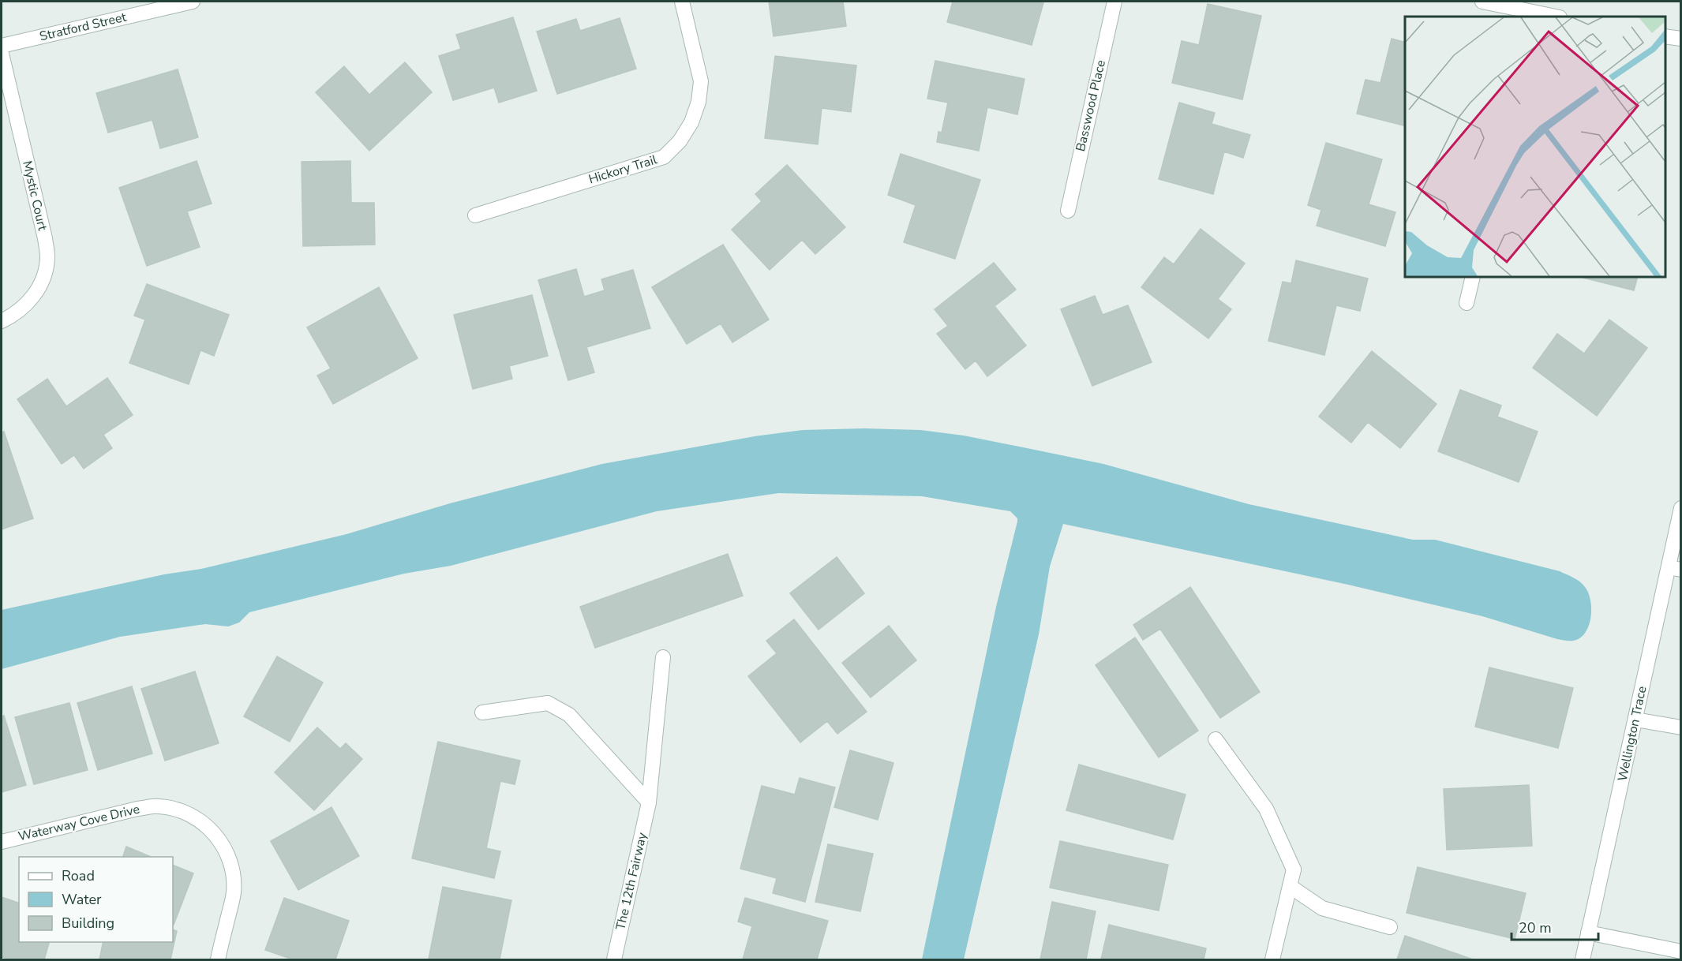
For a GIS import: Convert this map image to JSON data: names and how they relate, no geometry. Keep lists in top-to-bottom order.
{
  "streets": {
    "street": [
      "Stratford Street",
      "Basswood Place",
      "Hickory Trail",
      "Mystic Court",
      "Wellington Trace",
      "Waterway Cove Drive",
      "The 12th Fairway"
    ]
  },
  "legend": ["Road", "Water", "Building"],
  "scale_bar": "20 m"
}
